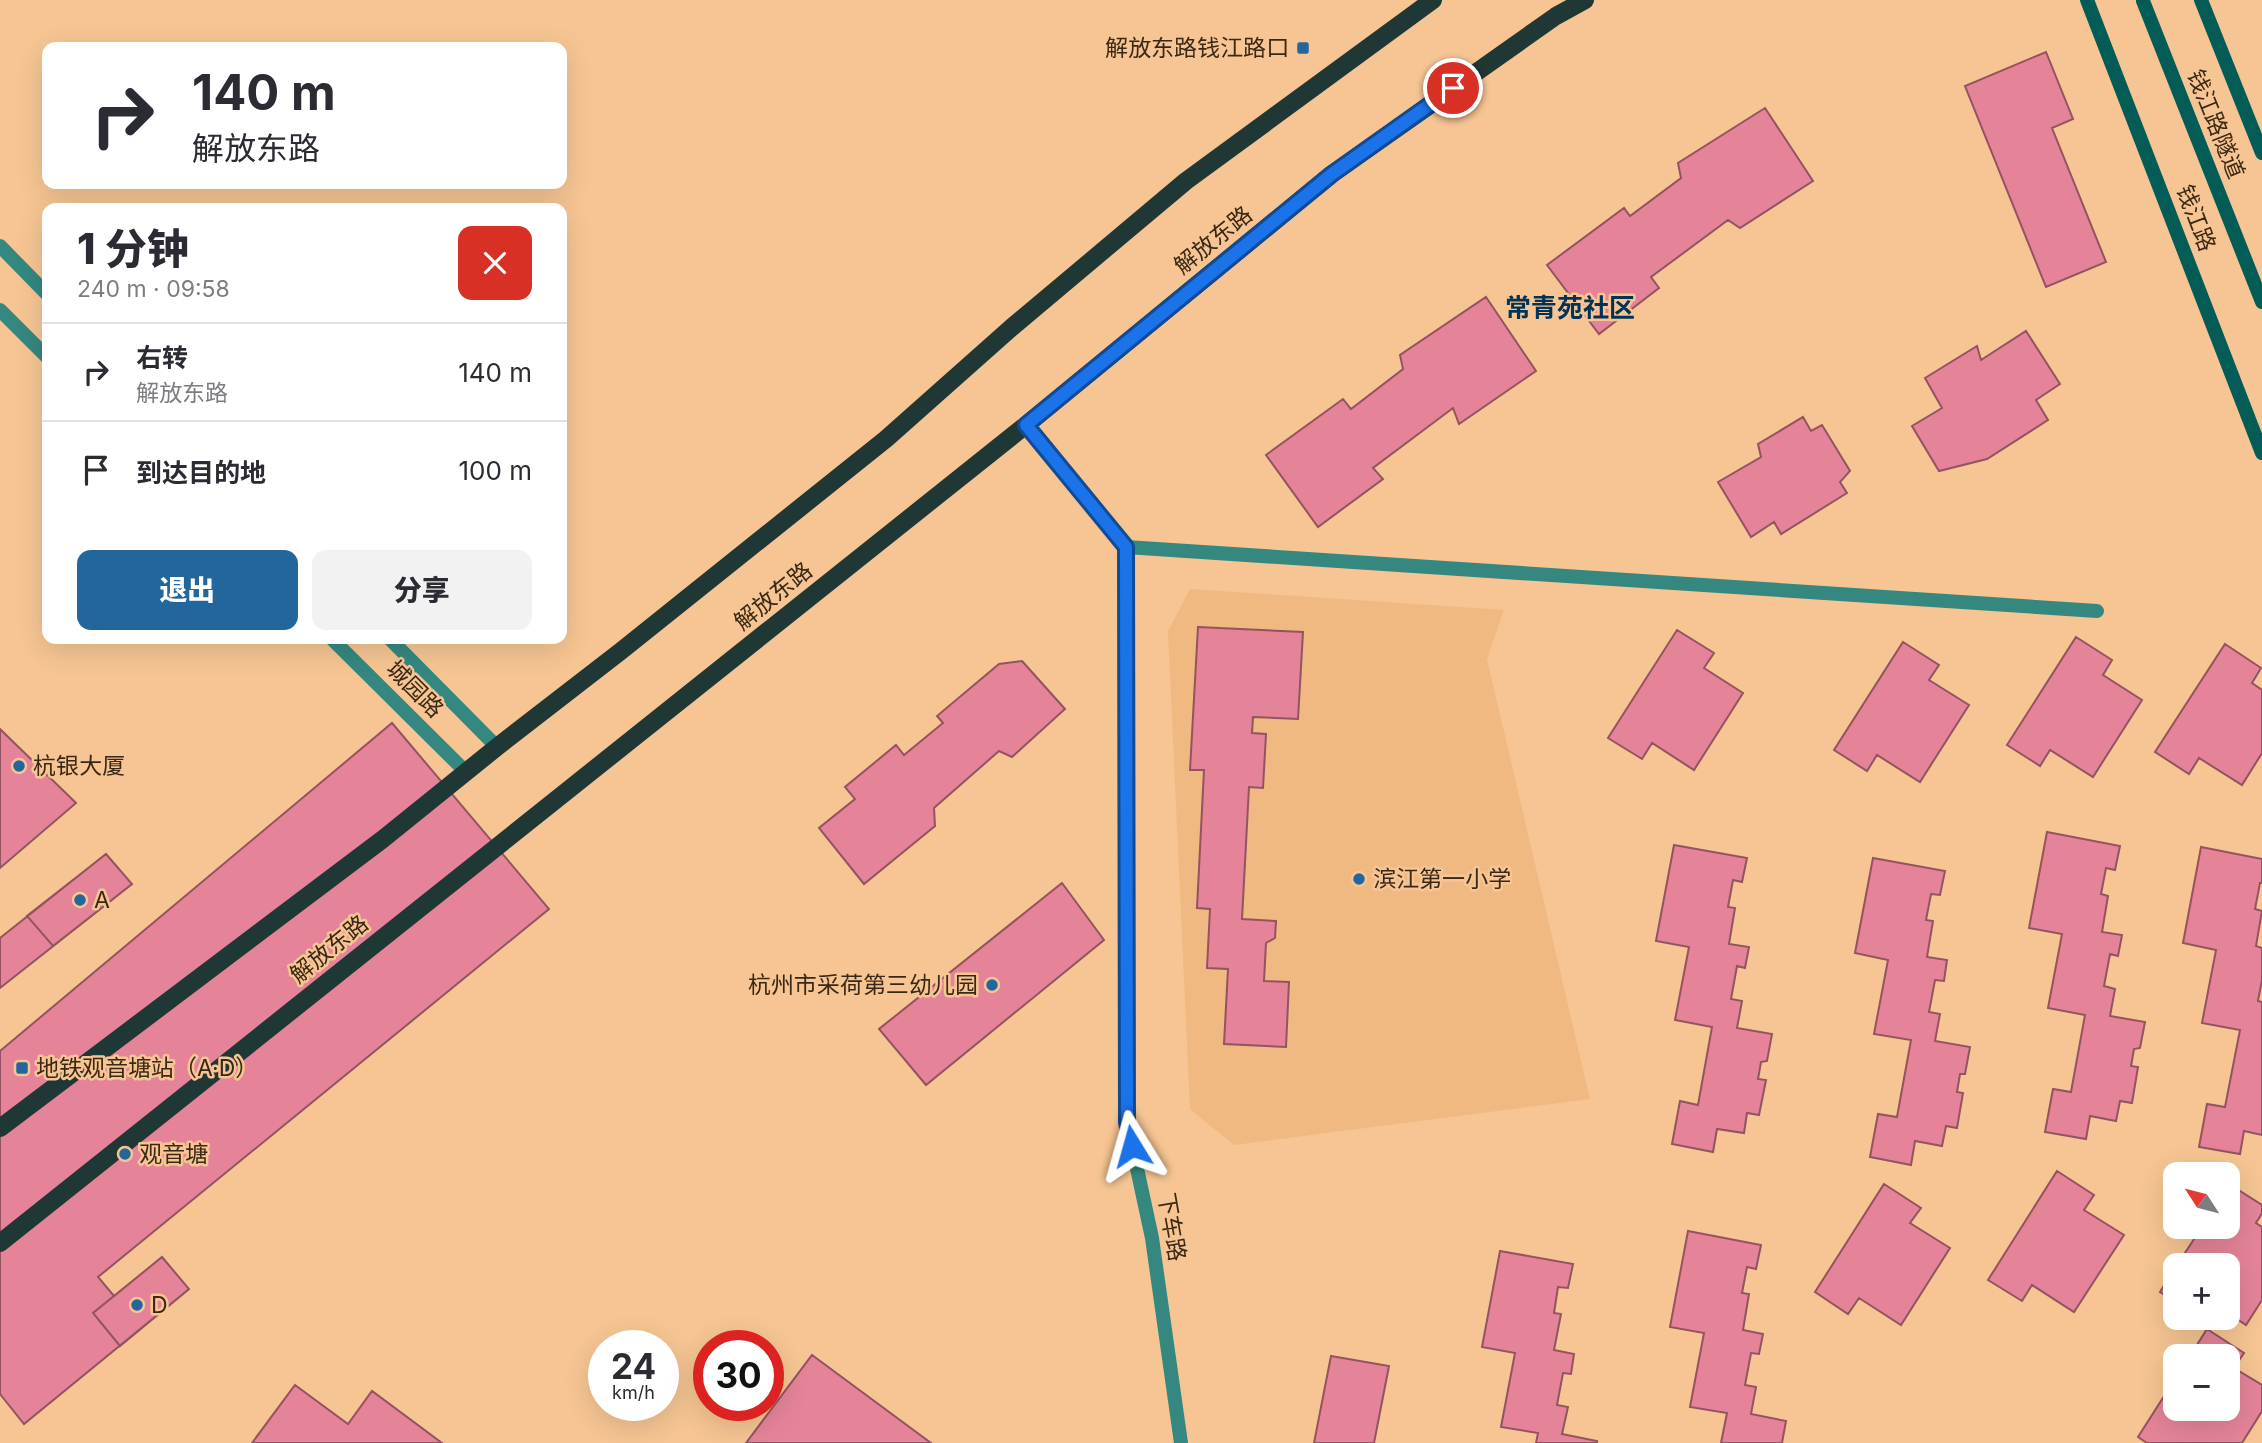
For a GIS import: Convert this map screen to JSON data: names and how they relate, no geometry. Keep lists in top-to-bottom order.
{
  "streets": {
    "main road": ["钱江路隧道", "钱江路", "解放东路"],
    "street": ["城园路", "下车路"]
  },
  "districts": ["常青苑社区"],
  "places": {
    "transit": ["解放东路钱江路口", "地铁观音塘站（A·D）"],
    "other": [
      "杭银大厦",
      "滨江第一小学",
      "A",
      "杭州市采荷第三幼儿园",
      "观音塘",
      "D"
    ]
  },
  "north": "top left",
  "page": {
    "turn": ["140 m", "解放东路"],
    "heading": ["1 分钟", "240 m · 09:58"],
    "list": [
      {
        "name": "右转",
        "note": "解放东路",
        "value": "140 m"
      },
      {
        "name": "到达目的地",
        "value": "100 m"
      }
    ],
    "buttons": ["退出", "分享"],
    "map_buttons": ["+", "−"],
    "speed": "24 km/h",
    "limit": "30"
  }
}
